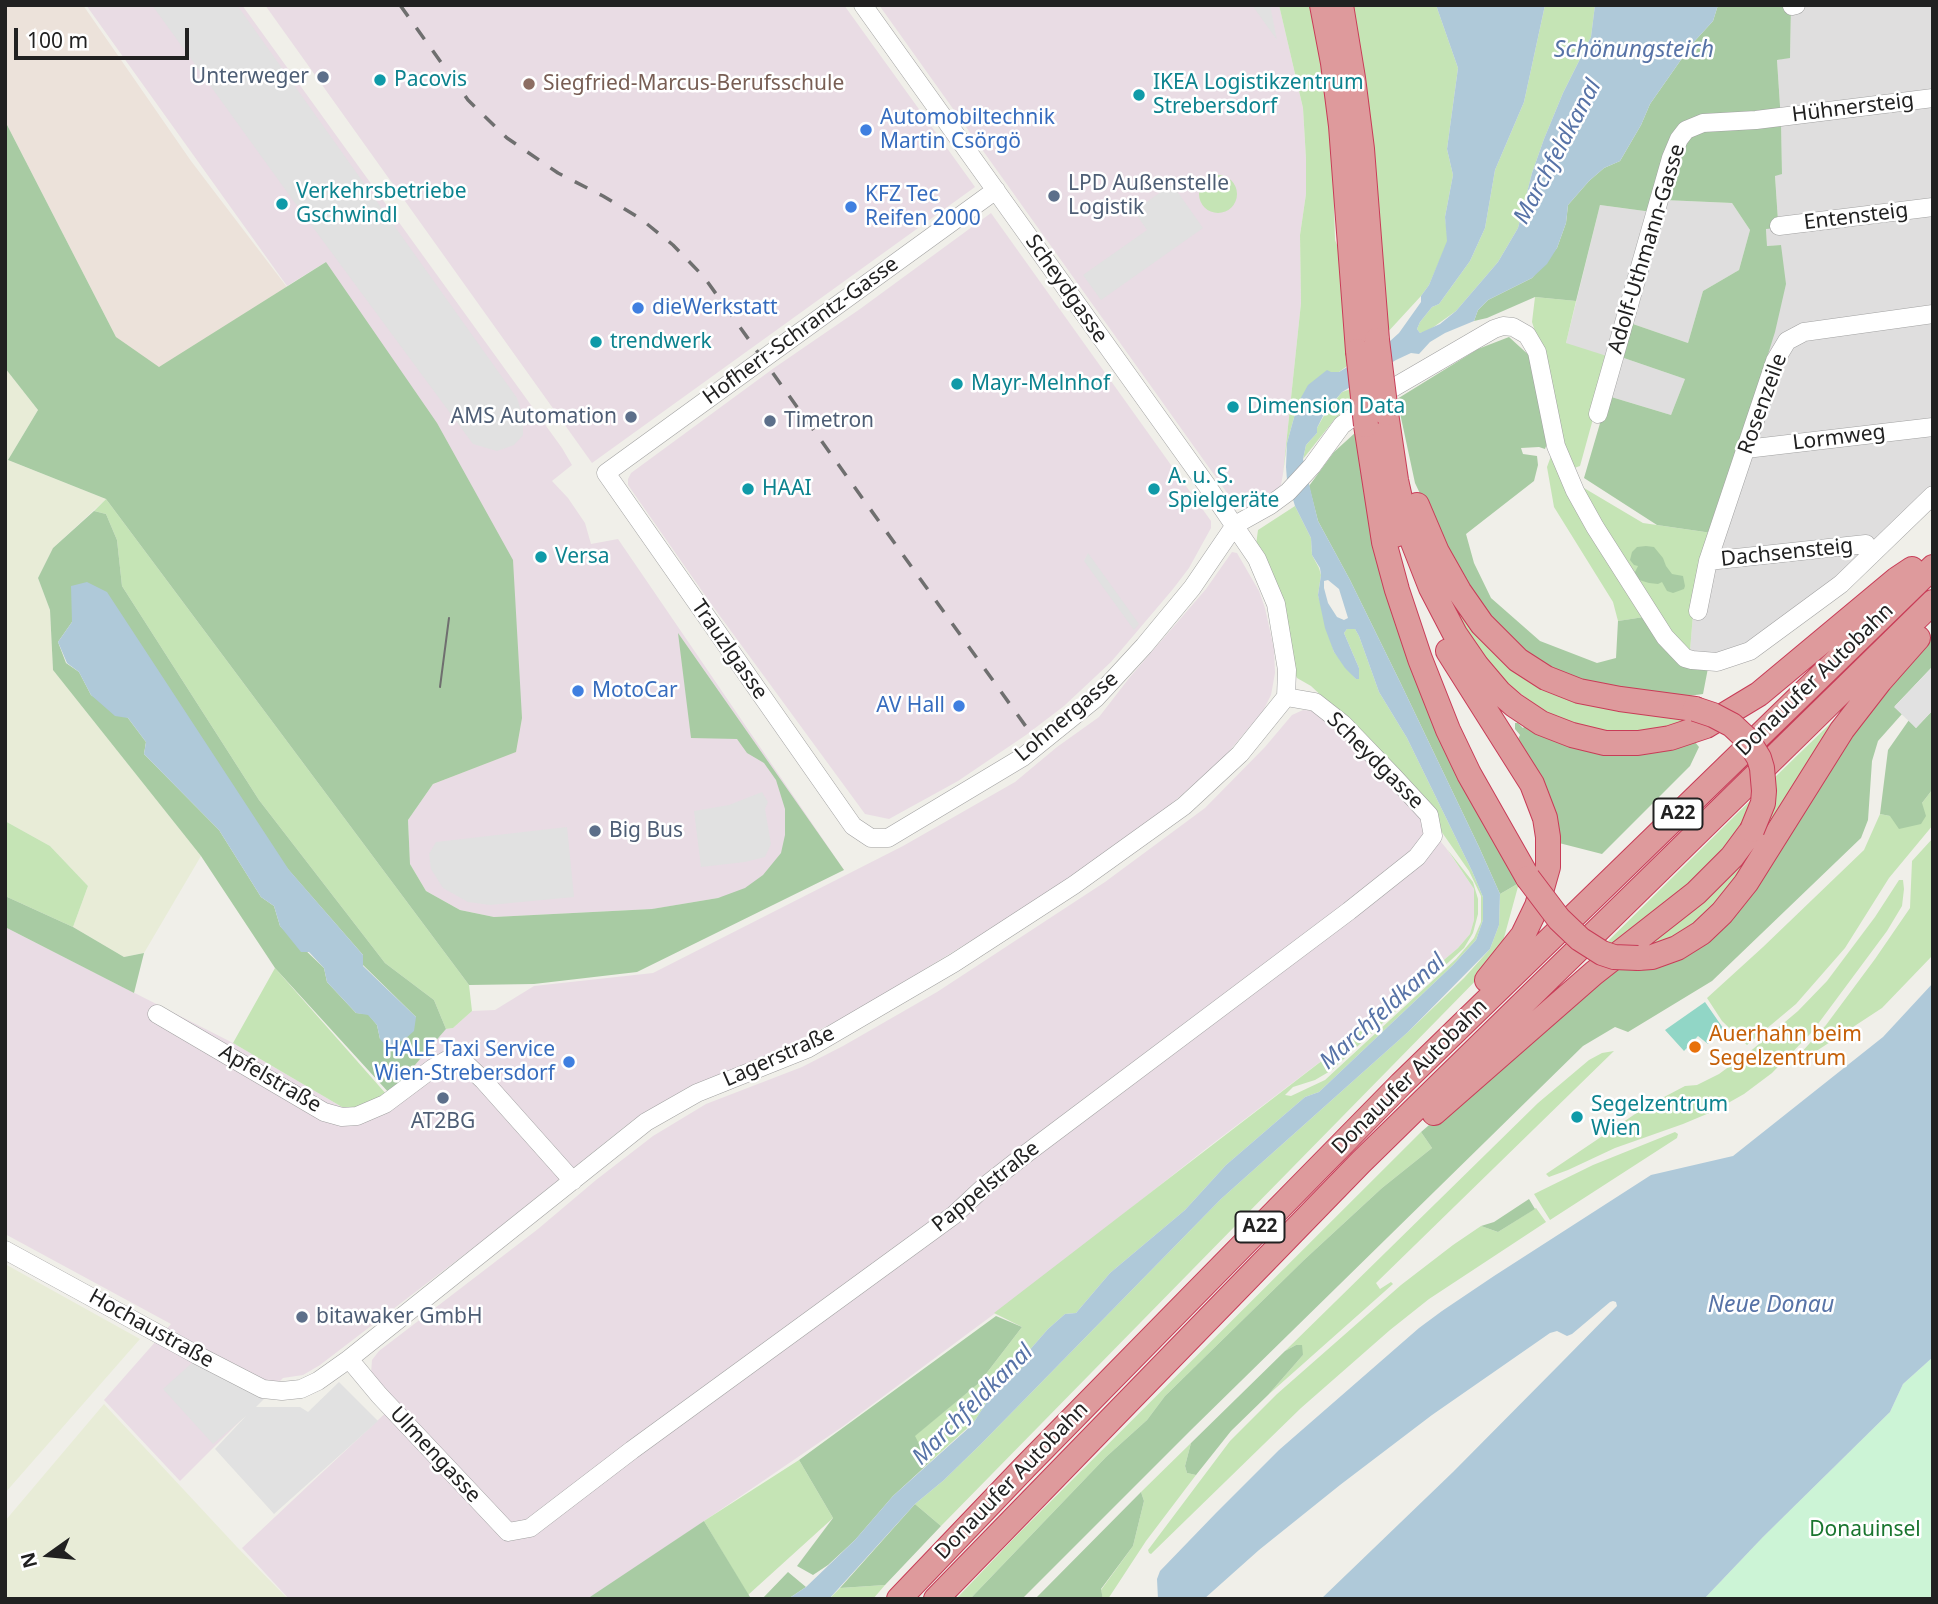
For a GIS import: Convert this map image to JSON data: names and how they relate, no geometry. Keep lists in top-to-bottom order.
{
  "streets": {
    "highway": ["Donauufer Autobahn", "A22"],
    "street": [
      "Hühnersteig",
      "Entensteig",
      "Adolf-Uthmann-Gasse",
      "Scheydgasse",
      "Hofherr-Schrantz-Gasse",
      "Rosenzeile",
      "Lormweg",
      "Dachsensteig",
      "Trauzlgasse",
      "Lohnergasse",
      "Lagerstraße",
      "Apfelstraße",
      "Pappelstraße",
      "Hochaustraße",
      "Ulmengasse"
    ]
  },
  "crossings": [
    ["Hühnersteig", "Adolf-Uthmann-Gasse"],
    ["Scheydgasse", "Hofherr-Schrantz-Gasse"],
    ["Scheydgasse", "Lohnergasse"],
    ["Scheydgasse", "Lagerstraße"],
    ["Scheydgasse", "Pappelstraße"],
    ["Hofherr-Schrantz-Gasse", "Trauzlgasse"],
    ["Rosenzeile", "Lormweg"],
    ["Rosenzeile", "Dachsensteig"],
    ["Trauzlgasse", "Lohnergasse"],
    ["Lagerstraße", "Apfelstraße"],
    ["Lagerstraße", "Hochaustraße"],
    ["Lagerstraße", "Ulmengasse"],
    ["Pappelstraße", "Ulmengasse"]
  ],
  "water": ["Schönungsteich", "Marchfeldkanal", "Neue Donau"],
  "parks": ["Donauinsel"],
  "places": [
    "Unterweger",
    "Pacovis",
    "Siegfried-Marcus-Berufsschule",
    "IKEA Logistikzentrum Strebersdorf",
    "Automobiltechnik Martin Csörgö",
    "LPD Außenstelle Logistik",
    "Verkehrsbetriebe Gschwindl",
    "KFZ Tec Reifen 2000",
    "dieWerkstatt",
    "trendwerk",
    "Mayr-Melnhof",
    "Dimension Data",
    "AMS Automation",
    "Timetron",
    "HAAI",
    "A. u. S. Spielgeräte",
    "Versa",
    "MotoCar",
    "AV Hall",
    "Big Bus",
    "Auerhahn beim Segelzentrum",
    "HALE Taxi Service Wien-Strebersdorf",
    "AT2BG",
    "Segelzentrum Wien",
    "bitawaker GmbH"
  ],
  "scale_bar": "100 m",
  "north": "left"
}
